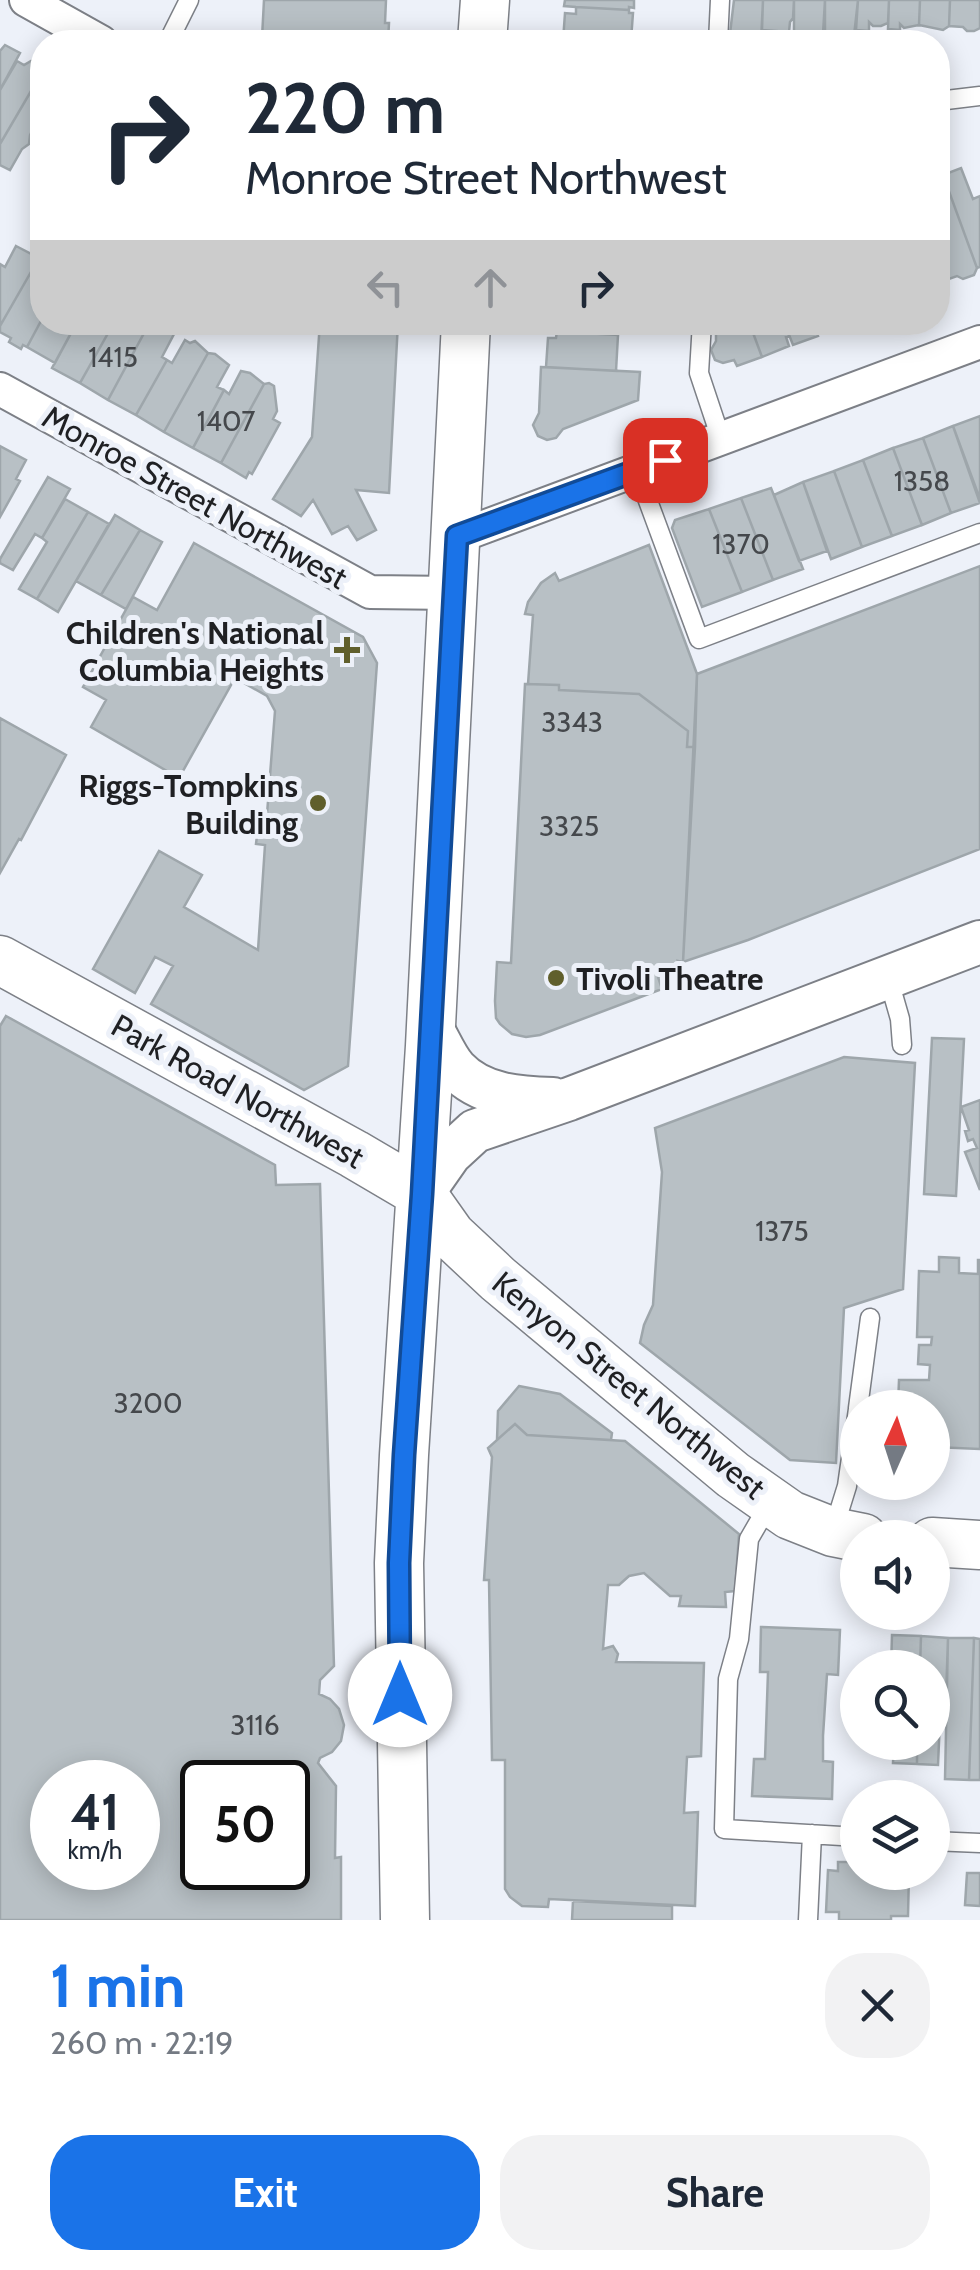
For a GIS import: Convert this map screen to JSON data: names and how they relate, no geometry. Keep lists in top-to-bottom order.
{
  "streets": {
    "main road": ["Park Road Northwest", "Kenyon Street Northwest"],
    "street": ["Monroe Street Northwest"]
  },
  "crossings": [
    ["Park Road Northwest", "Kenyon Street Northwest"]
  ],
  "places": {
    "health": ["Children's National Columbia Heights"],
    "other": ["Riggs-Tompkins Building", "Tivoli Theatre"]
  },
  "house_numbers": [
    "1415",
    "1407",
    "1358",
    "1370",
    "3343",
    "3325",
    "1375",
    "3200",
    "3116"
  ],
  "north": "top",
  "page": {
    "turn": ["220 m", "Monroe Street Northwest"],
    "speed": "41 km/h",
    "limit": "50",
    "heading": ["1 min", "260 m · 22:19"],
    "buttons": ["Exit", "Share"]
  }
}
